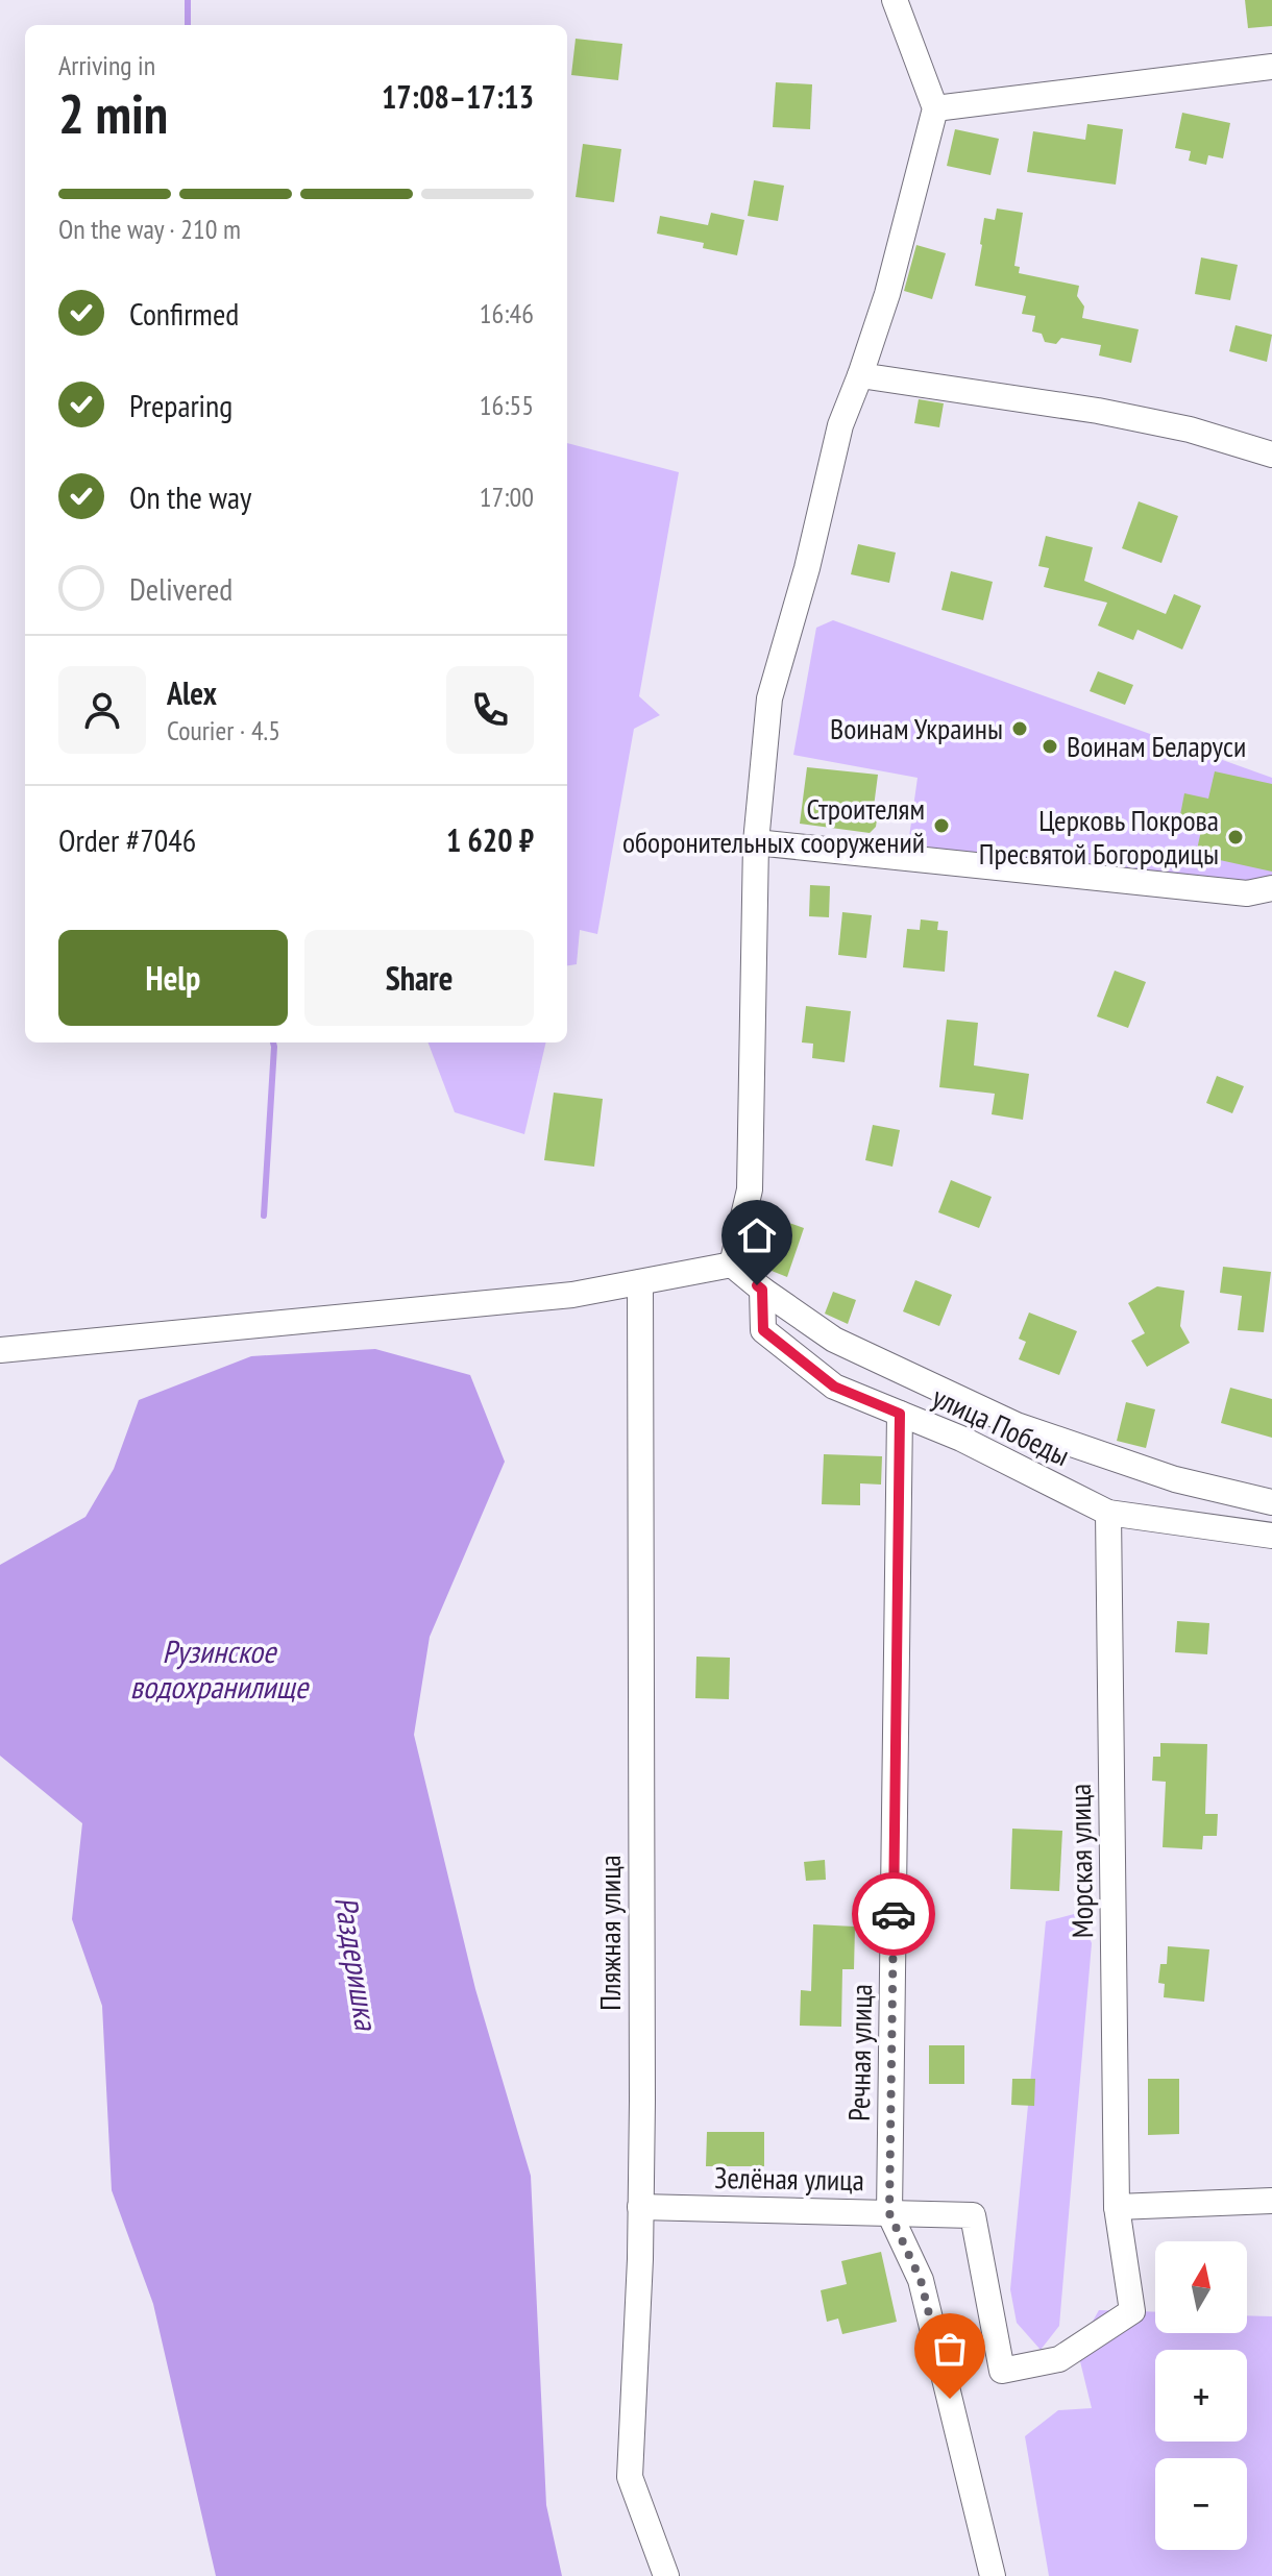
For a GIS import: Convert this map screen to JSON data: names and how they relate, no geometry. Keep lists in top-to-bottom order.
{
  "streets": {
    "street": [
      "улица Победы",
      "Морская улица",
      "Пляжная улица",
      "Речная улица",
      "Зелёная улица"
    ]
  },
  "crossings": [
    ["улица Победы", "Морская улица"],
    ["улица Победы", "Речная улица"],
    ["Морская улица", "Зелёная улица"],
    ["Пляжная улица", "Зелёная улица"],
    ["Речная улица", "Зелёная улица"]
  ],
  "water": ["Рузинское водохранилище", "Раздеришка"],
  "places": [
    "Воинам Украины",
    "Воинам Беларуси",
    "Строителям оборонительных сооружений",
    "Церковь Покрова Пресвятой Богородицы"
  ],
  "north": "top",
  "page": {
    "heading": ["2 min", "Arriving in", "17:08–17:13"],
    "panel": [
      "Alex",
      "Courier · 4.5",
      "Order #7046",
      "1 620 ₽"
    ],
    "bar": "On the way · 210 m",
    "list": [
      ["Confirmed", "16:46"],
      ["Preparing", "16:55"],
      ["On the way", "17:00"],
      "Delivered"
    ],
    "buttons": ["Help", "Share"],
    "map_buttons": ["+", "−"]
  }
}
